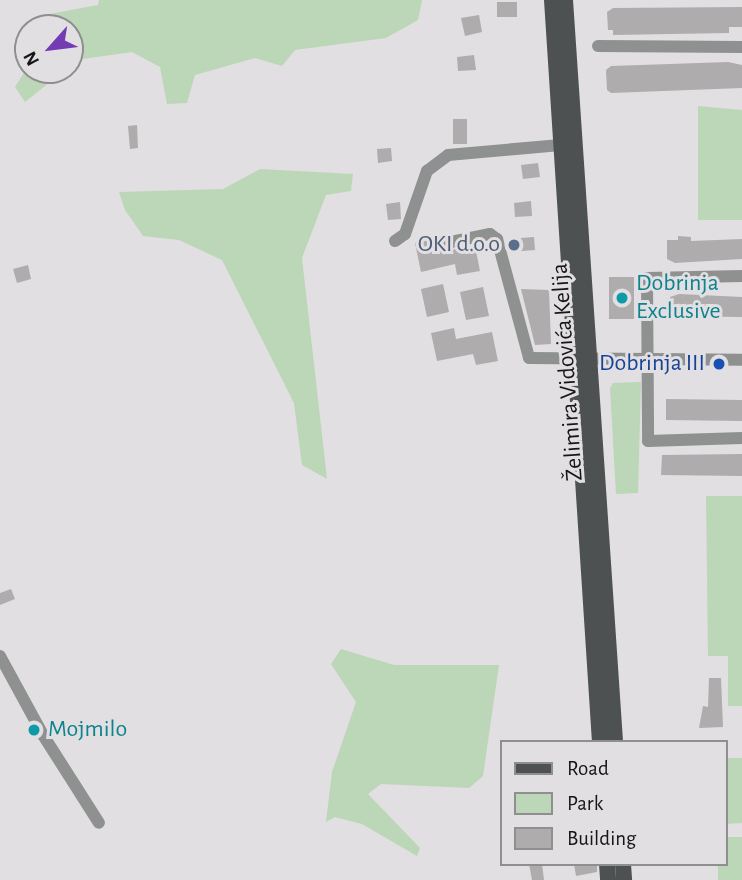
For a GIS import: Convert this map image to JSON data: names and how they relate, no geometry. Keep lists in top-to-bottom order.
{
  "streets": {
    "main road": ["Želimira Vidovića Kelija"]
  },
  "places": [
    "OKI d.o.o",
    "Dobrinja Exclusive",
    "Dobrinja III",
    "Mojmilo"
  ],
  "legend": ["Road", "Park", "Building"],
  "north": "bottom left"
}
